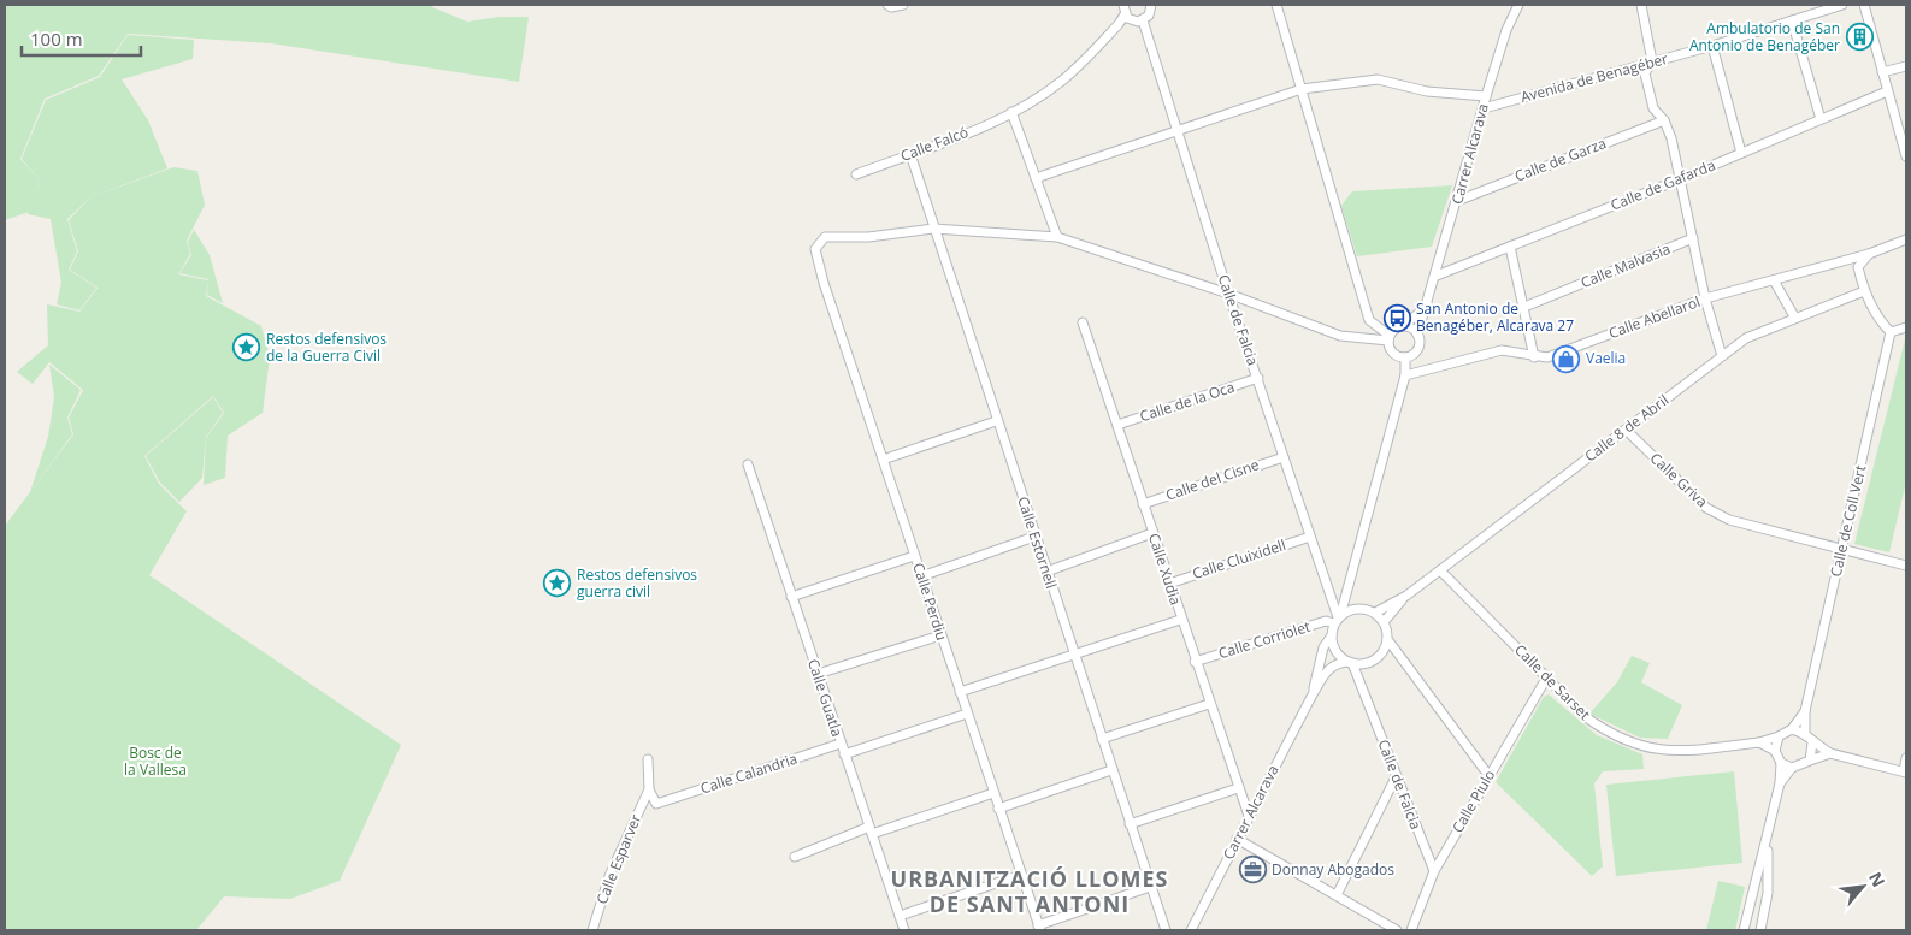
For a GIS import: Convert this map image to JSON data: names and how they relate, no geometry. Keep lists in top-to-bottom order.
{
  "streets": {
    "street": [
      "Avenida de Benagéber",
      "Calle Falcó",
      "Carrer Alcarava",
      "Calle de Garza",
      "Calle de Gafarda",
      "Calle Malvasia",
      "Calle Abellarol",
      "Calle de Falcia",
      "Calle de la Oca",
      "Calle 8 de Abril",
      "Calle del Cisne",
      "Calle Griva",
      "Calle de Coll Vert",
      "Calle Estornell",
      "Calle Cluixidell",
      "Calle Xudia",
      "Calle Perdiu",
      "Calle Corriolet",
      "Calle de Sarset",
      "Calle Guatla",
      "Calle Calandria",
      "Calle Piulo",
      "Calle Esparver"
    ]
  },
  "crossings": [
    ["Avenida de Benagéber", "Carrer Alcarava"],
    ["Calle Falcó", "Calle Estornell"],
    ["Carrer Alcarava", "Calle de Garza"],
    ["Carrer Alcarava", "Calle de Gafarda"],
    ["Carrer Alcarava", "Calle de Falcia"],
    ["Carrer Alcarava", "Calle 8 de Abril"],
    ["Carrer Alcarava", "Calle Xudia"],
    ["Carrer Alcarava", "Calle Perdiu"],
    ["Carrer Alcarava", "Calle Corriolet"],
    ["Calle de Falcia", "Calle de la Oca"],
    ["Calle de Falcia", "Calle 8 de Abril"],
    ["Calle de Falcia", "Calle del Cisne"],
    ["Calle de Falcia", "Calle Cluixidell"],
    ["Calle de Falcia", "Calle Perdiu"],
    ["Calle de Falcia", "Calle Corriolet"],
    ["Calle de Falcia", "Calle Piulo"],
    ["Calle de la Oca", "Calle Xudia"],
    ["Calle 8 de Abril", "Calle Griva"],
    ["Calle 8 de Abril", "Calle Corriolet"],
    ["Calle 8 de Abril", "Calle de Sarset"],
    ["Calle del Cisne", "Calle Xudia"],
    ["Calle Griva", "Calle de Coll Vert"],
    ["Calle de Coll Vert", "Calle de Sarset"],
    ["Calle Estornell", "Calle Perdiu"],
    ["Calle Cluixidell", "Calle Xudia"],
    ["Calle Xudia", "Calle Corriolet"],
    ["Calle de Sarset", "Calle Piulo"],
    ["Calle Guatla", "Calle Calandria"],
    ["Calle Calandria", "Calle Esparver"]
  ],
  "districts": ["URBANITZACIÓ LLOMES DE SANT ANTONI"],
  "parks": ["Bosc de la Vallesa"],
  "places": {
    "building": ["Ambulatorio de San Antonio de Benagéber"],
    "bus stop": ["San Antonio de Benagéber, Alcarava 27"],
    "place": ["Restos defensivos de la Guerra Civil", "Restos defensivos guerra civil"],
    "shop": ["Vaelia"],
    "office": ["Donnay Abogados"]
  },
  "scale_bar": "100 m",
  "north": "top right"
}
